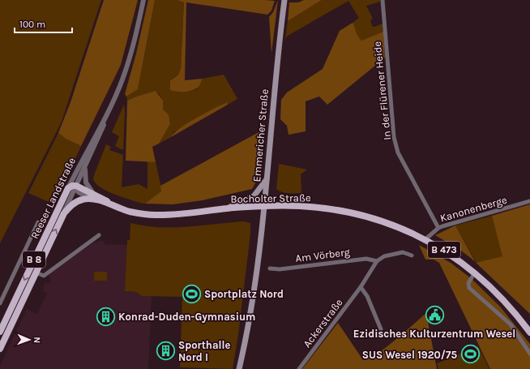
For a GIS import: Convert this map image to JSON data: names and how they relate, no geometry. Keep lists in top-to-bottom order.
{
  "streets": {
    "main road": [
      "Emmericher Straße",
      "Reeser Landstraße",
      "Bocholter Straße",
      "B 473",
      "B 8"
    ],
    "street": [
      "In der Flürener Heide",
      "Kanonenberge",
      "Am Vörberg",
      "Ackerstraße"
    ]
  },
  "crossings": [
    ["In der Flürener Heide", "Kanonenberge"],
    ["Emmericher Straße", "Bocholter Straße"],
    ["Reeser Landstraße", "Bocholter Straße"],
    ["Reeser Landstraße", "B 8"],
    ["Bocholter Straße", "Kanonenberge"],
    ["Bocholter Straße", "B 8"],
    ["Am Vörberg", "Ackerstraße"]
  ],
  "places": {
    "sports": ["Sportplatz Nord", "SUS Wesel 1920/75"],
    "public building": ["Ezidisches Kulturzentrum Wesel"],
    "building": ["Konrad-Duden-Gymnasium", "Sporthalle Nord I"]
  },
  "scale_bar": "100 m",
  "north": "right"
}
